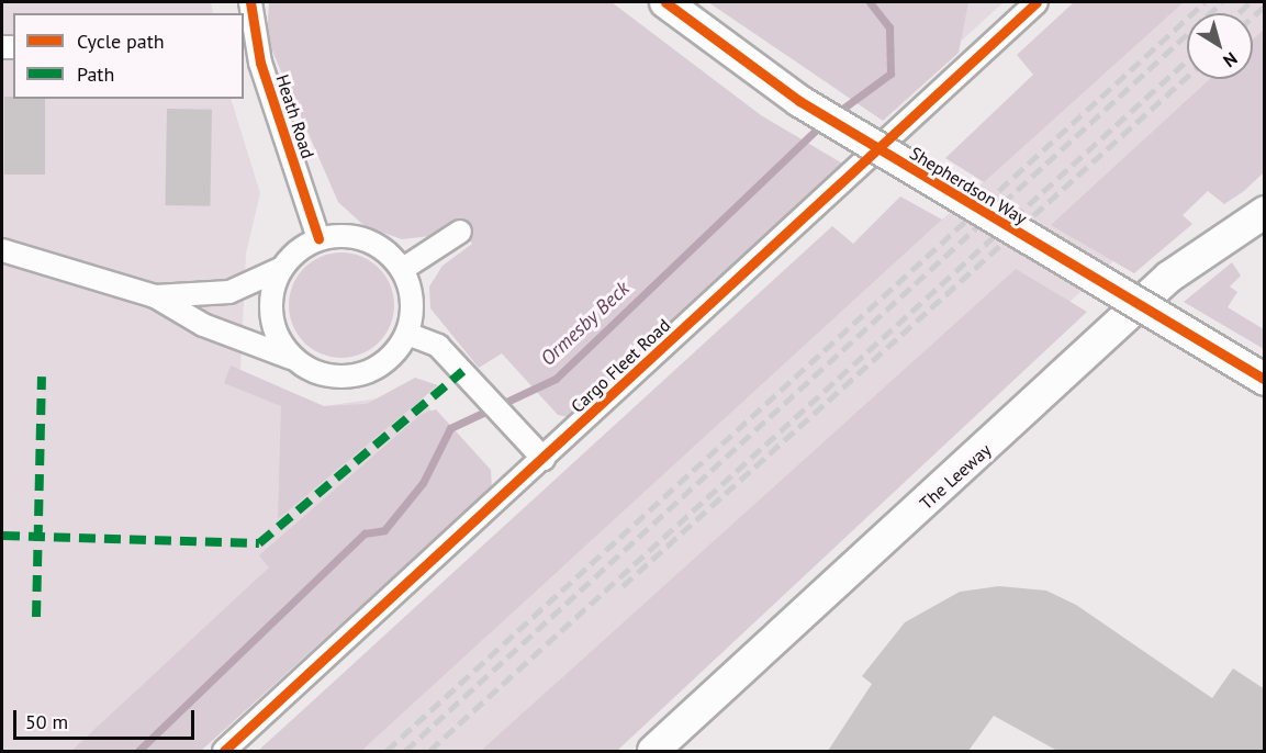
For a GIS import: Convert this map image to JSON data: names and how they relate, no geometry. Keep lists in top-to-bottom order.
{
  "streets": {
    "street": [
      "Heath Road",
      "Shepherdson Way",
      "Cargo Fleet Road",
      "The Leeway"
    ]
  },
  "water": ["Ormesby Beck"],
  "legend": ["Cycle path", "Path"],
  "scale_bar": "50 m",
  "north": "bottom right"
}
